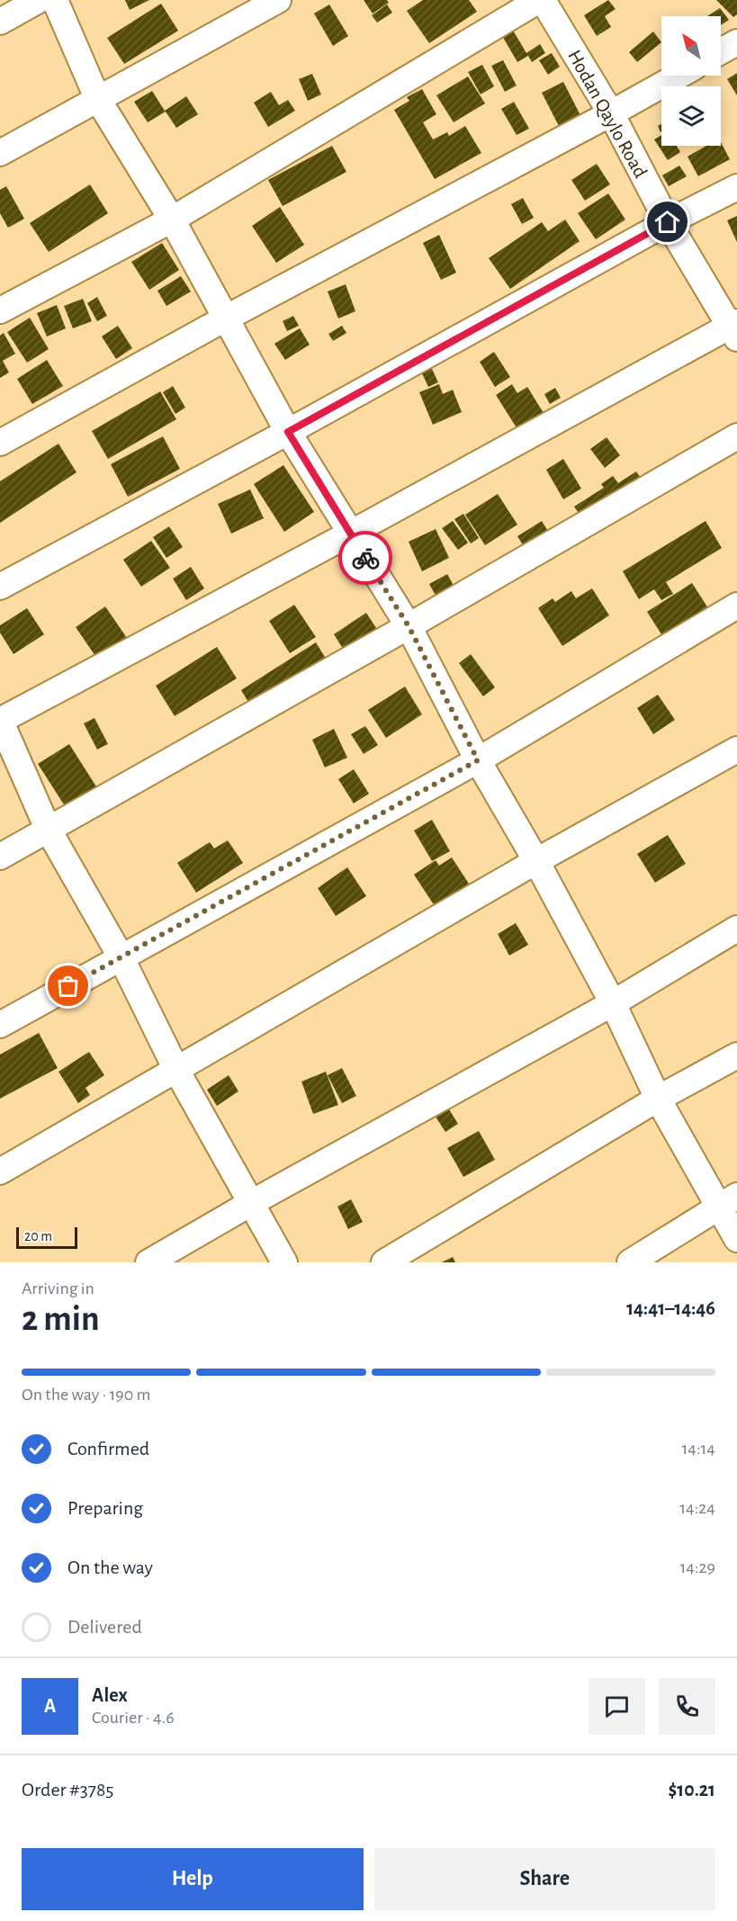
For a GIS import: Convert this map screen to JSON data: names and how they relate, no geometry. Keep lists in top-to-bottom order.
{
  "streets": {
    "street": ["Hodan Qaylo Road"]
  },
  "scale_bar": "20 m",
  "north": "top left",
  "page": {
    "scale": "20 m",
    "heading": ["2 min", "Arriving in", "14:41–14:46"],
    "panel": [
      "Alex",
      "Courier · 4.6",
      "Order #3785",
      "$10.21"
    ],
    "bar": "On the way · 190 m",
    "list": [
      ["Confirmed", "14:14"],
      ["Preparing", "14:24"],
      ["On the way", "14:29"],
      "Delivered"
    ],
    "round": "A",
    "buttons": ["Help", "Share"]
  }
}
